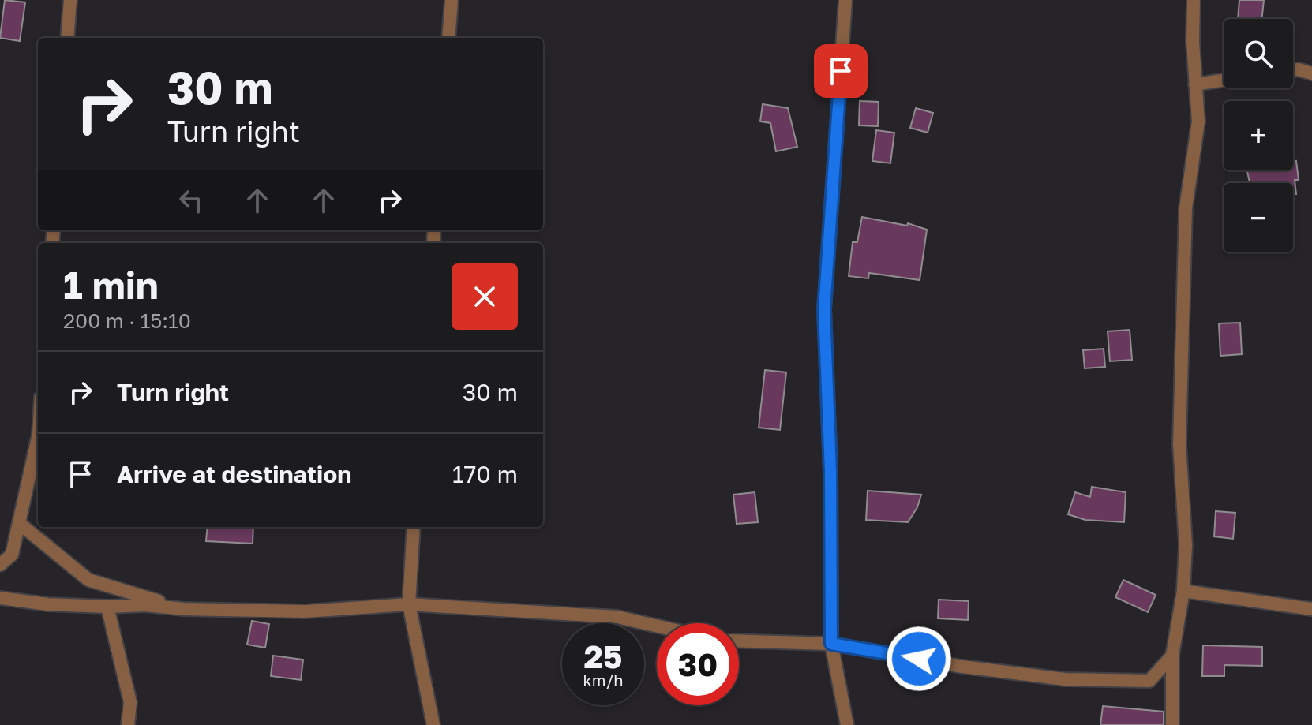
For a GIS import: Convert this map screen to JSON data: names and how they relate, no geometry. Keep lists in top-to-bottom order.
{
  "page": {
    "map_buttons": ["+", "−"],
    "turn": ["30 m", "Turn right"],
    "heading": ["1 min", "200 m · 15:10"],
    "list": [
      {
        "name": "Turn right",
        "value": "30 m"
      },
      {
        "name": "Arrive at destination",
        "value": "170 m"
      }
    ],
    "speed": "25 km/h",
    "limit": "30"
  }
}
